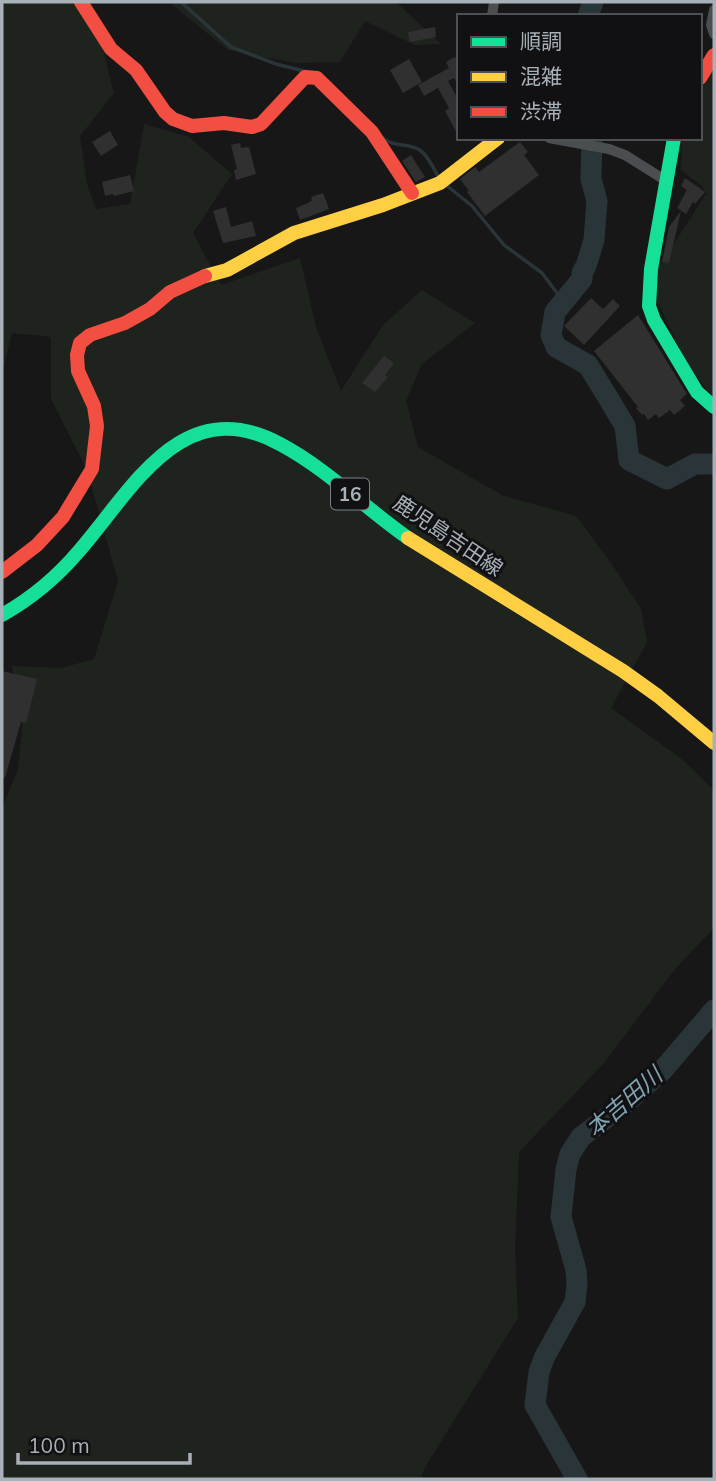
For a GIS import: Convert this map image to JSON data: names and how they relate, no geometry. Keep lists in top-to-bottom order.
{
  "streets": {
    "street": ["16", "鹿児島吉田線"]
  },
  "water": ["本吉田川"],
  "legend": ["順調", "混雑", "渋滞"],
  "scale_bar": "100 m"
}
